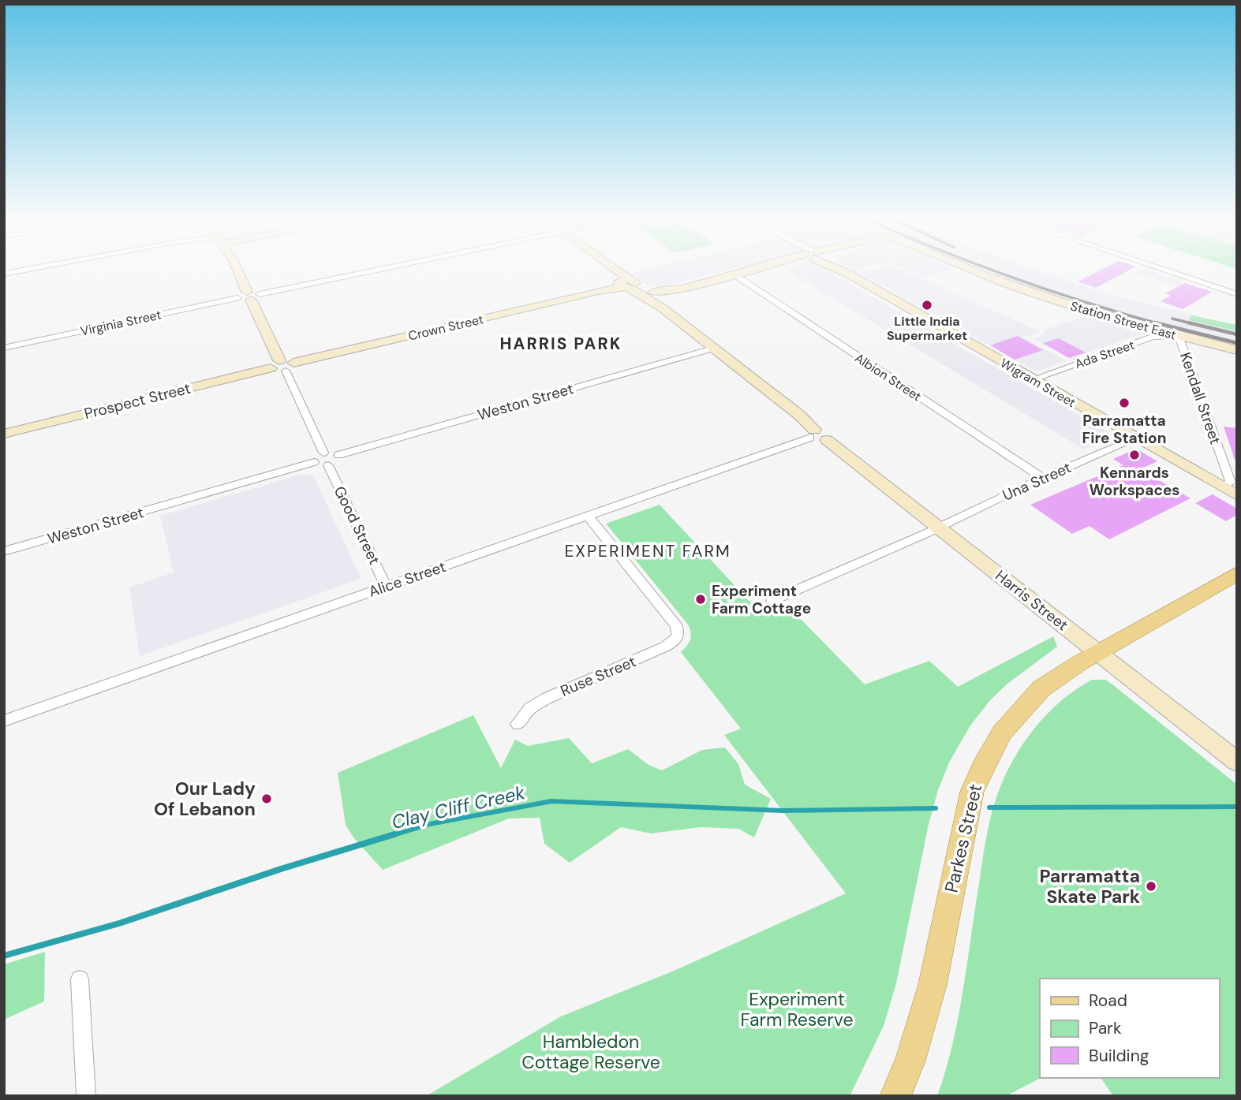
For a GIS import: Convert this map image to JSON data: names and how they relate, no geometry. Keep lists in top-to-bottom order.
{
  "streets": {
    "main road": ["Parkes Street"],
    "street": [
      "Station Street East",
      "Virginia Street",
      "Crown Street",
      "Ada Street",
      "Albion Street",
      "Wigram Street",
      "Kendall Street",
      "Prospect Street",
      "Weston Street",
      "Una Street",
      "Good Street",
      "Alice Street",
      "Harris Street",
      "Ruse Street"
    ]
  },
  "crossings": [
    ["Station Street East", "Ada Street"],
    ["Station Street East", "Kendall Street"],
    ["Crown Street", "Prospect Street"],
    ["Ada Street", "Wigram Street"],
    ["Ada Street", "Kendall Street"],
    ["Albion Street", "Una Street"],
    ["Wigram Street", "Kendall Street"],
    ["Wigram Street", "Una Street"],
    ["Una Street", "Harris Street"],
    ["Good Street", "Alice Street"],
    ["Alice Street", "Harris Street"],
    ["Alice Street", "Ruse Street"],
    ["Harris Street", "Parkes Street"]
  ],
  "districts": ["HARRIS PARK", "EXPERIMENT FARM"],
  "water": ["Clay Cliff Creek"],
  "parks": ["Experiment Farm Reserve", "Hambledon Cottage Reserve"],
  "places": [
    "Little India Supermarket",
    "Parramatta Fire Station",
    "Kennards Workspaces",
    "Experiment Farm Cottage",
    "Our Lady Of Lebanon",
    "Parramatta Skate Park"
  ],
  "legend": ["Road", "Park", "Building"]
}
